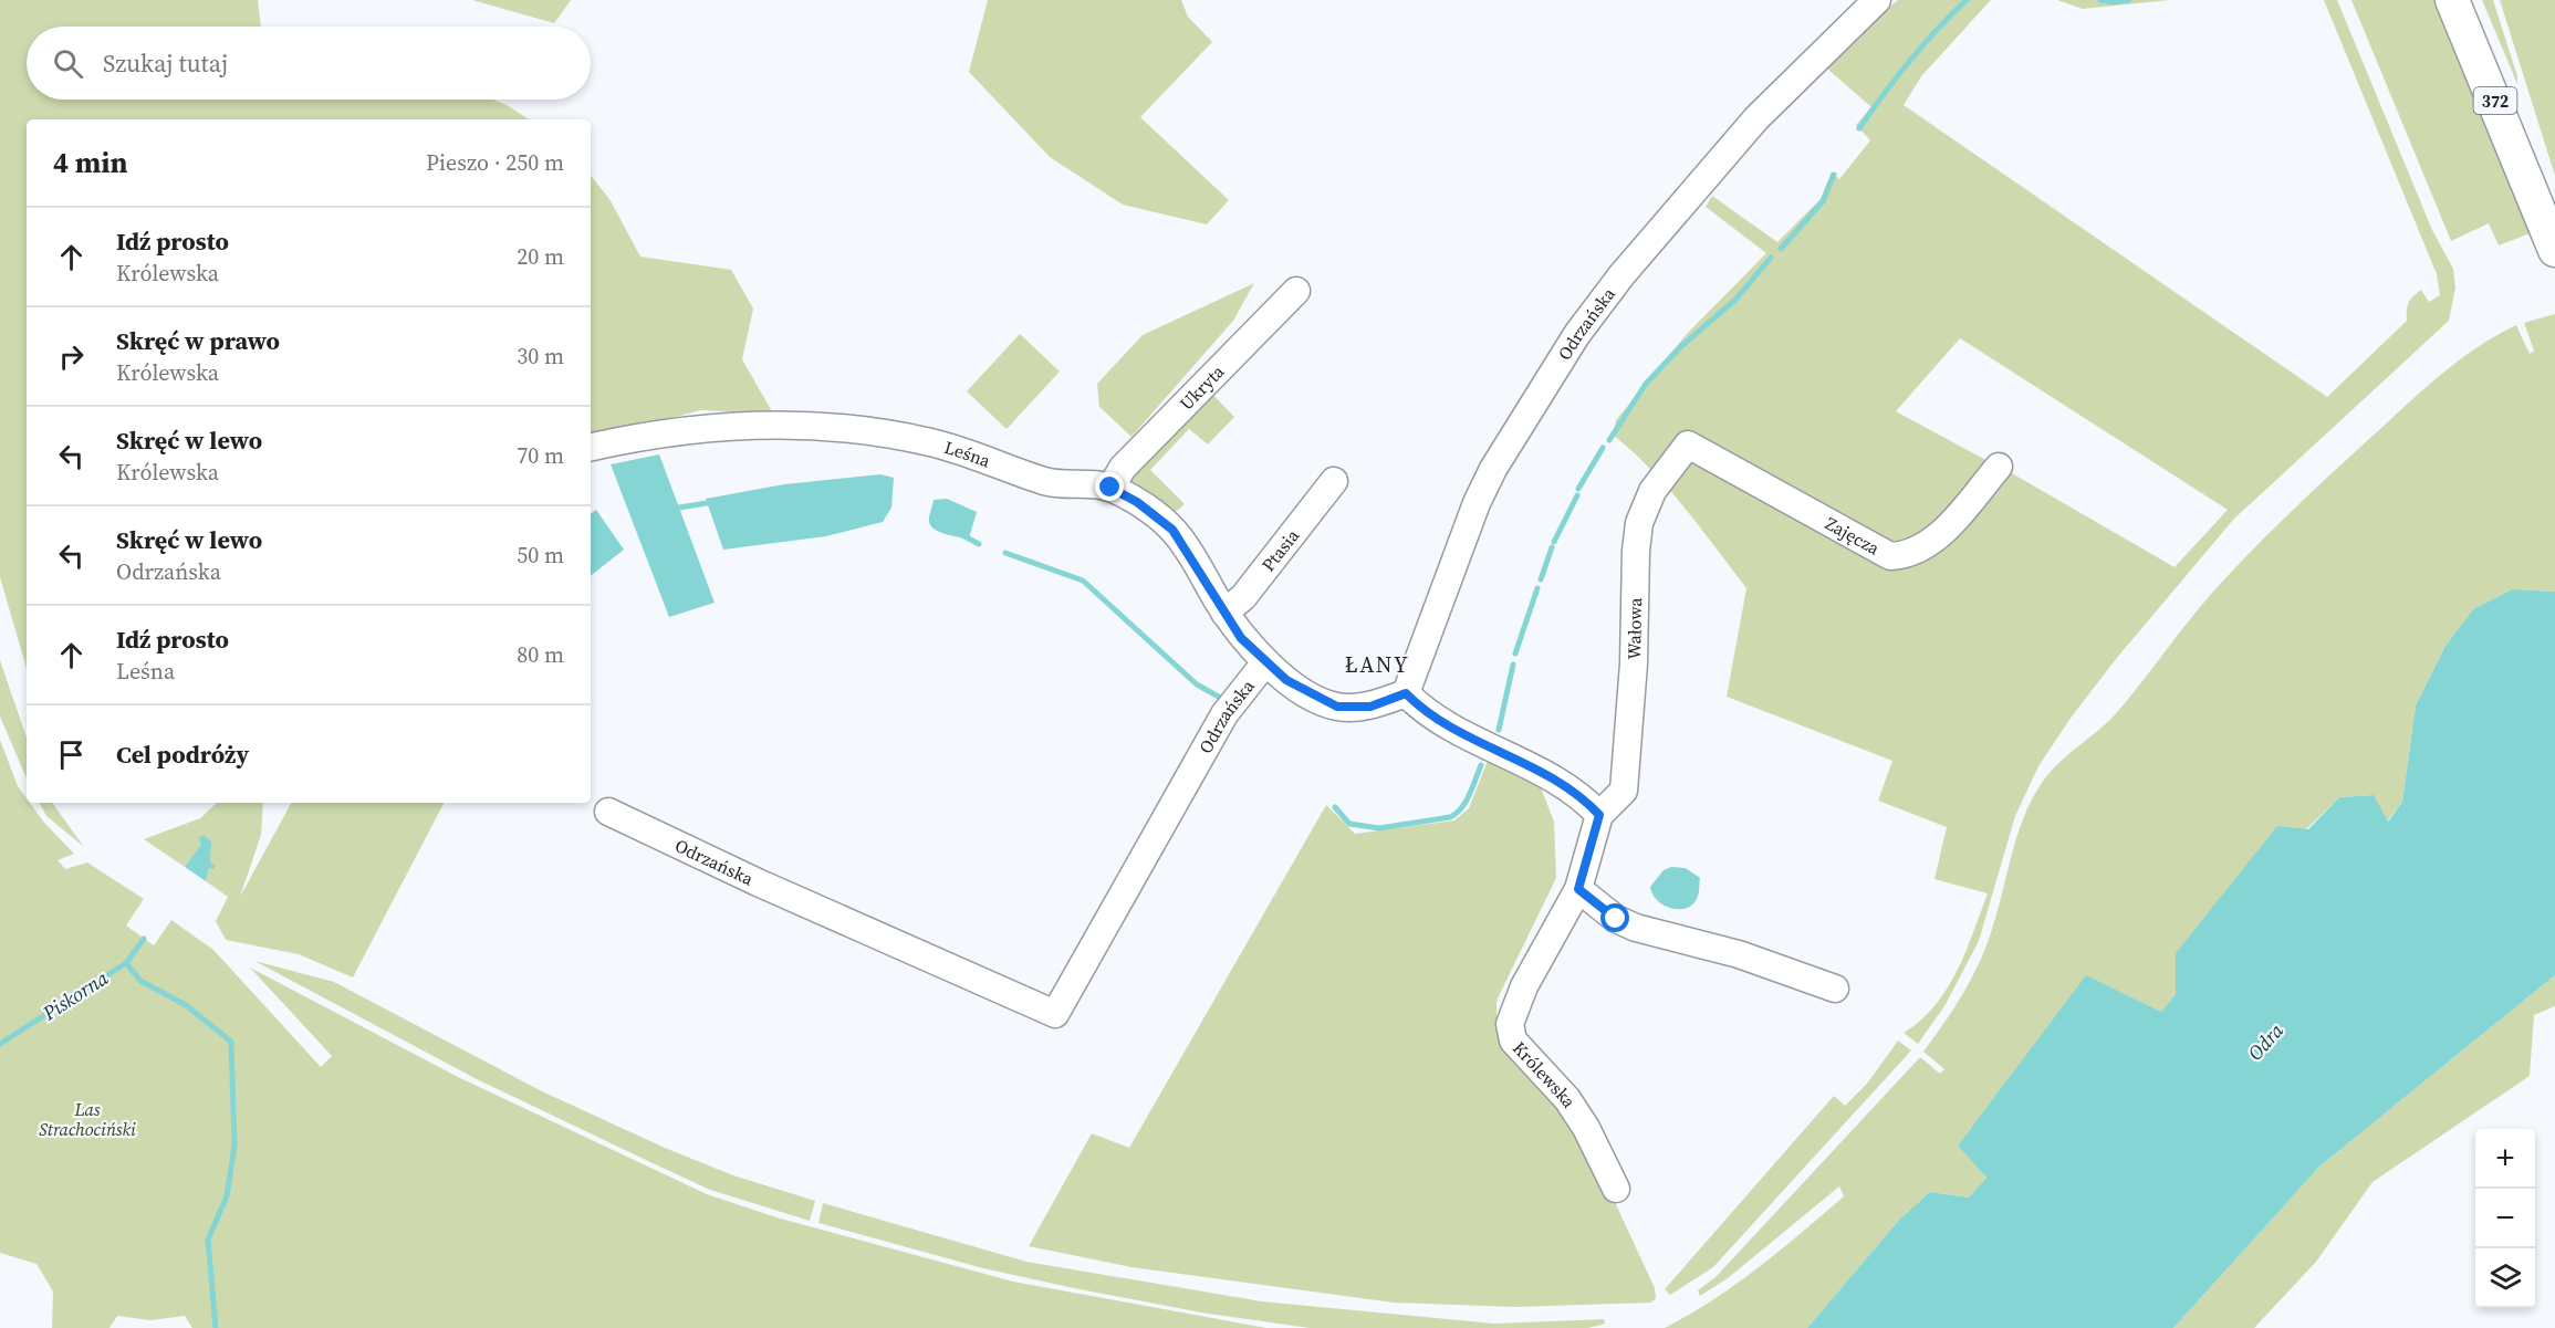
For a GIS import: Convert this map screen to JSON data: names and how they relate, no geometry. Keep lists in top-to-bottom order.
{
  "streets": {
    "main road": ["372"],
    "street": [
      "Odrzańska",
      "Ukryta",
      "Leśna",
      "Zajęcza",
      "Ptasia",
      "Wałowa",
      "Królewska"
    ]
  },
  "crossings": [
    ["Odrzańska", "Leśna"],
    ["Ukryta", "Leśna"],
    ["Leśna", "Ptasia"],
    ["Zajęcza", "Wałowa"],
    ["Wałowa", "Królewska"]
  ],
  "districts": ["ŁANY"],
  "water": ["Piskorna", "Odra"],
  "parks": ["Las Strachociński"],
  "page": {
    "search": "Szukaj tutaj",
    "heading": ["4 min", "Pieszo · 250 m"],
    "list": [
      ["Idź prosto", "Królewska", "20 m"],
      ["Skręć w prawo", "Królewska", "30 m"],
      ["Skręć w lewo", "Królewska", "70 m"],
      ["Skręć w lewo", "Odrzańska", "50 m"],
      ["Idź prosto", "Leśna", "80 m"],
      "Cel podróży"
    ],
    "map_buttons": ["+", "−"]
  }
}
